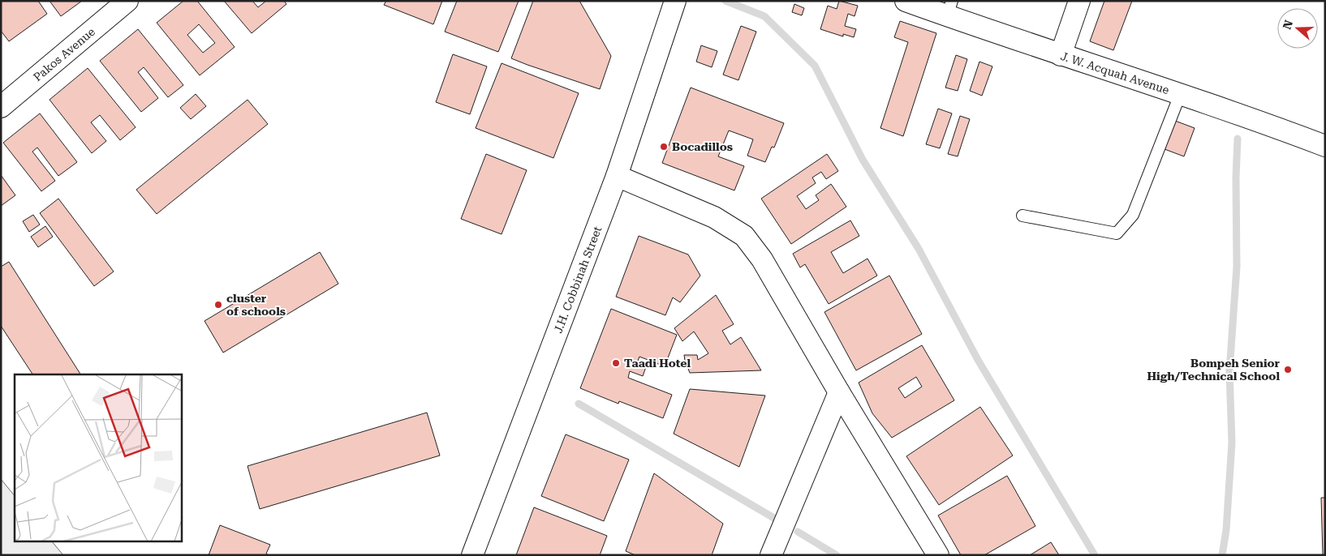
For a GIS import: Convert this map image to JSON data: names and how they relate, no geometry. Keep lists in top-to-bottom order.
{
  "streets": {
    "street": ["Pakos Avenue", "J. W. Acquah Avenue", "J.H. Cobbinah Street"]
  },
  "places": [
    "Bocadillos",
    "cluster of schools",
    "Taadi Hotel",
    "Bompeh Senior High/Technical School"
  ],
  "north": "left"
}
